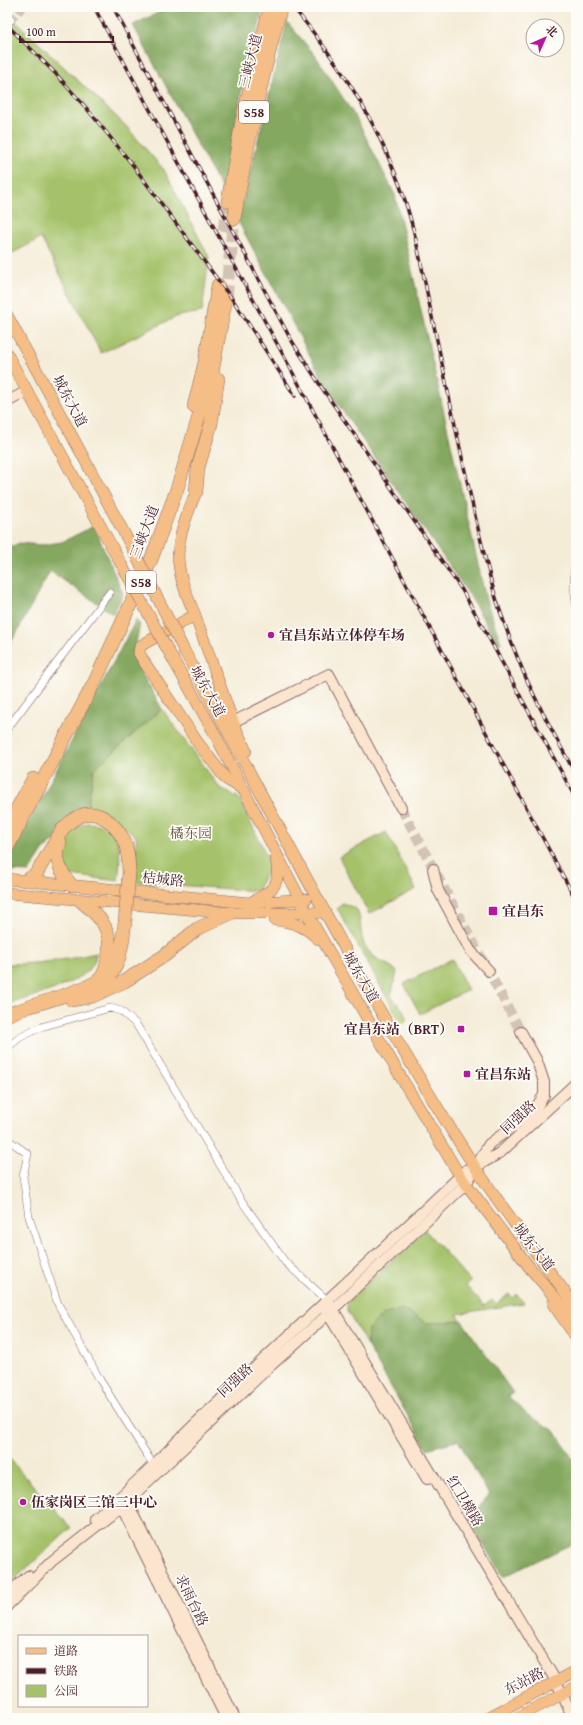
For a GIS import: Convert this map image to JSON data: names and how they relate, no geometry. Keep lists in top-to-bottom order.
{
  "streets": {
    "highway": ["三峡大道", "S58"],
    "main road": ["城东大道", "桔城路", "东站路"],
    "street": ["同强路", "红卫横路", "求雨台路"]
  },
  "crossings": [
    ["城东大道", "桔城路"],
    ["城东大道", "同强路"],
    ["同强路", "红卫横路"],
    ["同强路", "求雨台路"],
    ["红卫横路", "东站路"]
  ],
  "parks": ["橘东园"],
  "places": {
    "other": ["宜昌东站立体停车场", "伍家岗区三馆三中心"],
    "transit": ["宜昌东", "宜昌东站（BRT）", "宜昌东站"]
  },
  "legend": ["道路", "铁路", "公园"],
  "scale_bar": "100 m",
  "north": "top right"
}
